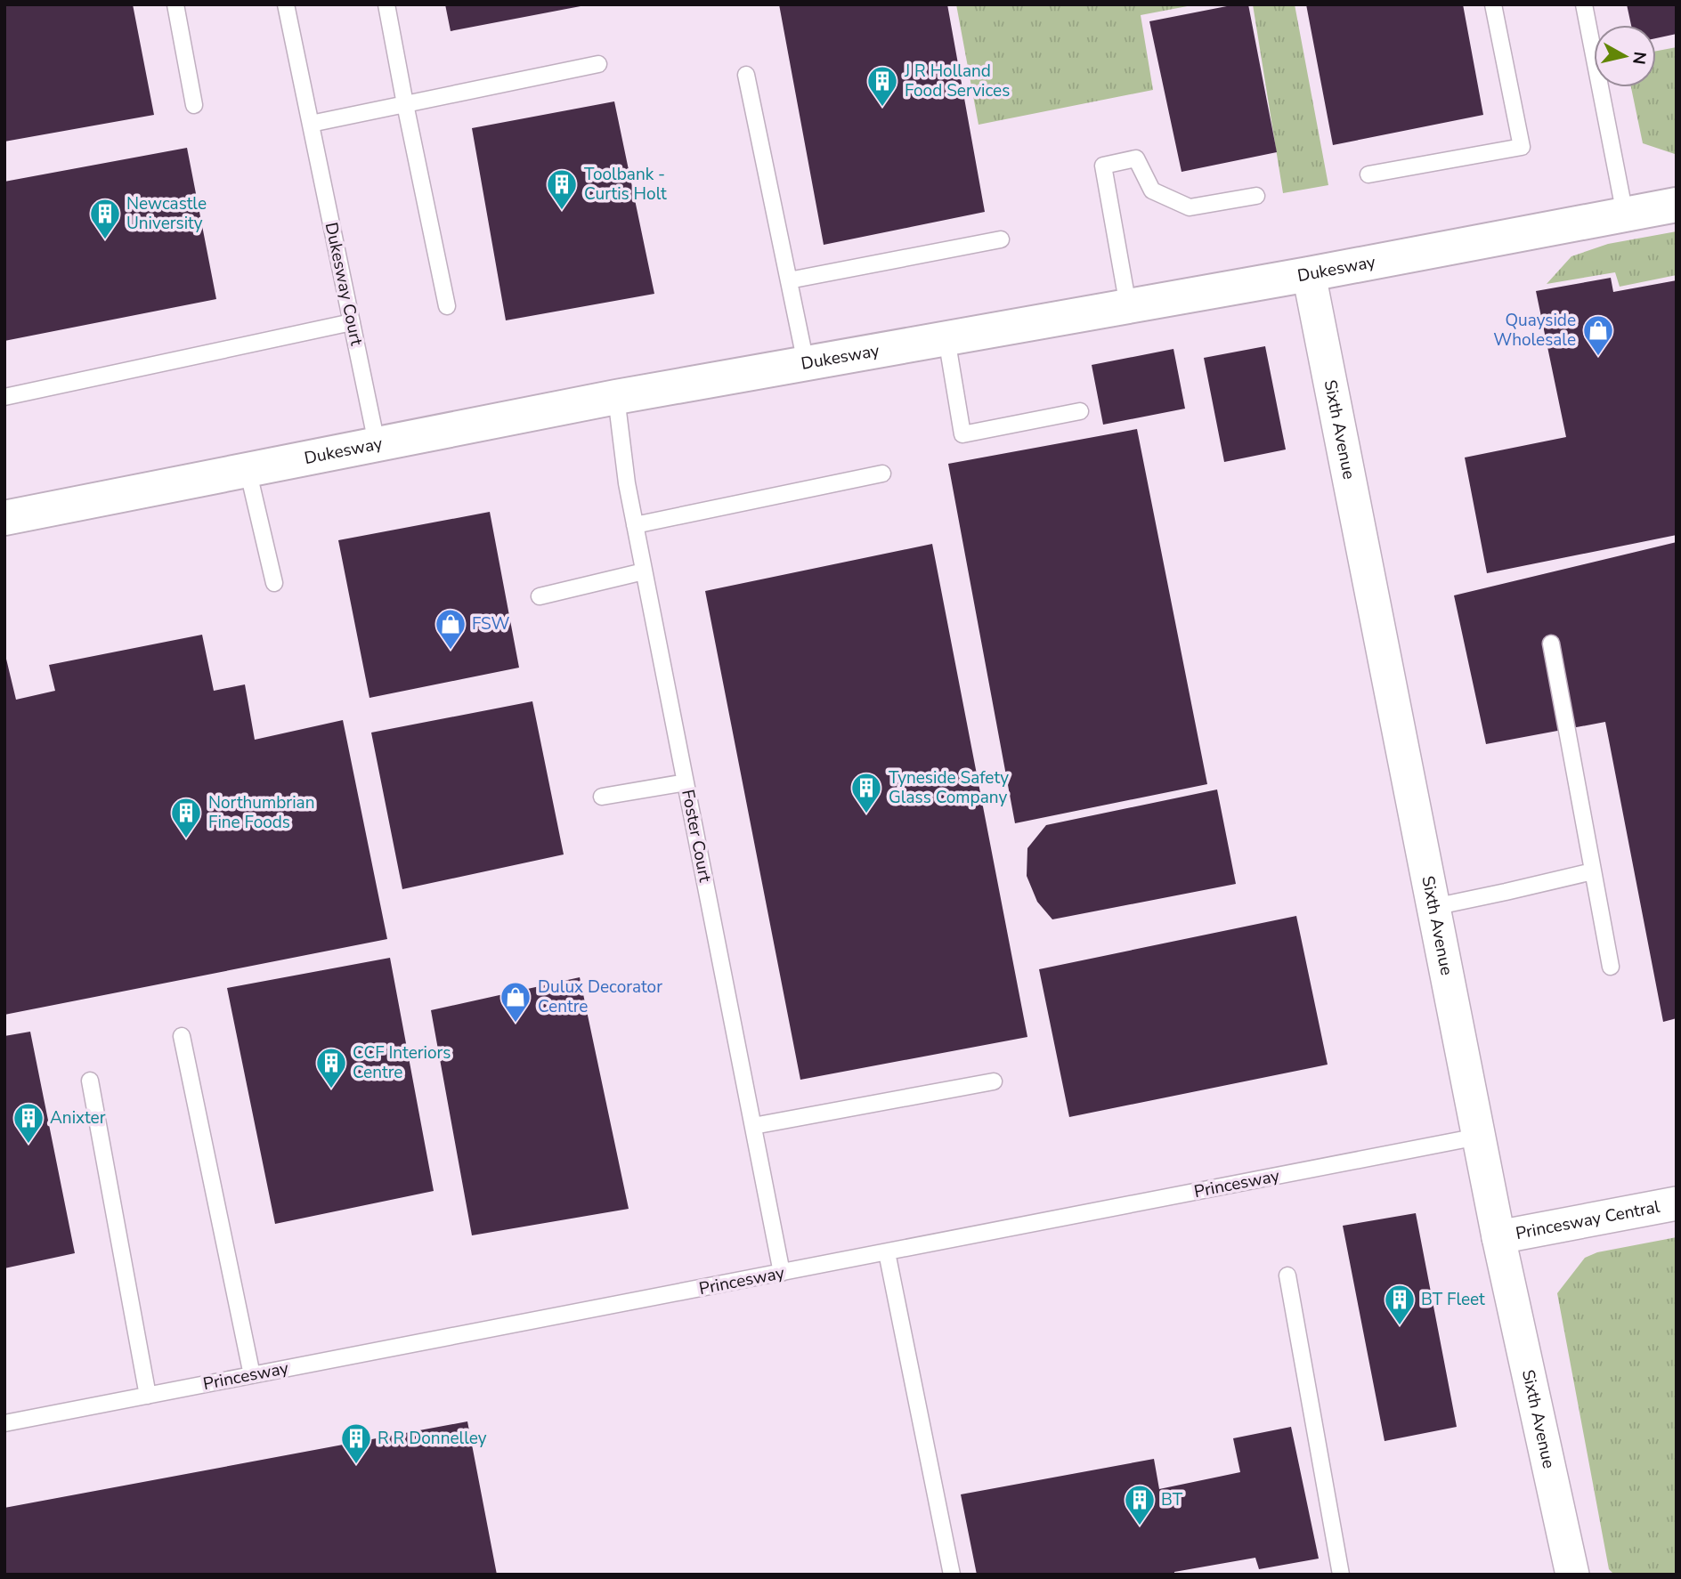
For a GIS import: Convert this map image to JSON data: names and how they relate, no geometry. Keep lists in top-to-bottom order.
{
  "streets": {
    "street": ["Dukesway", "Sixth Avenue", "Princesway Central"],
    "lane": ["Dukesway Court", "Foster Court", "Princesway"]
  },
  "crossings": [
    ["Dukesway", "Dukesway Court"],
    ["Dukesway", "Sixth Avenue"],
    ["Dukesway", "Foster Court"],
    ["Sixth Avenue", "Princesway"],
    ["Sixth Avenue", "Princesway Central"],
    ["Foster Court", "Princesway"]
  ],
  "places": {
    "building": [
      "J R Holland Food Services",
      "Toolbank - Curtis Holt",
      "Newcastle University",
      "Tyneside Safety Glass Company",
      "Northumbrian Fine Foods",
      "CCF Interiors Centre",
      "Anixter",
      "BT Fleet",
      "R R Donnelley",
      "BT"
    ],
    "shop": ["Quayside Wholesale", "FSW", "Dulux Decorator Centre"]
  },
  "north": "right"
}
